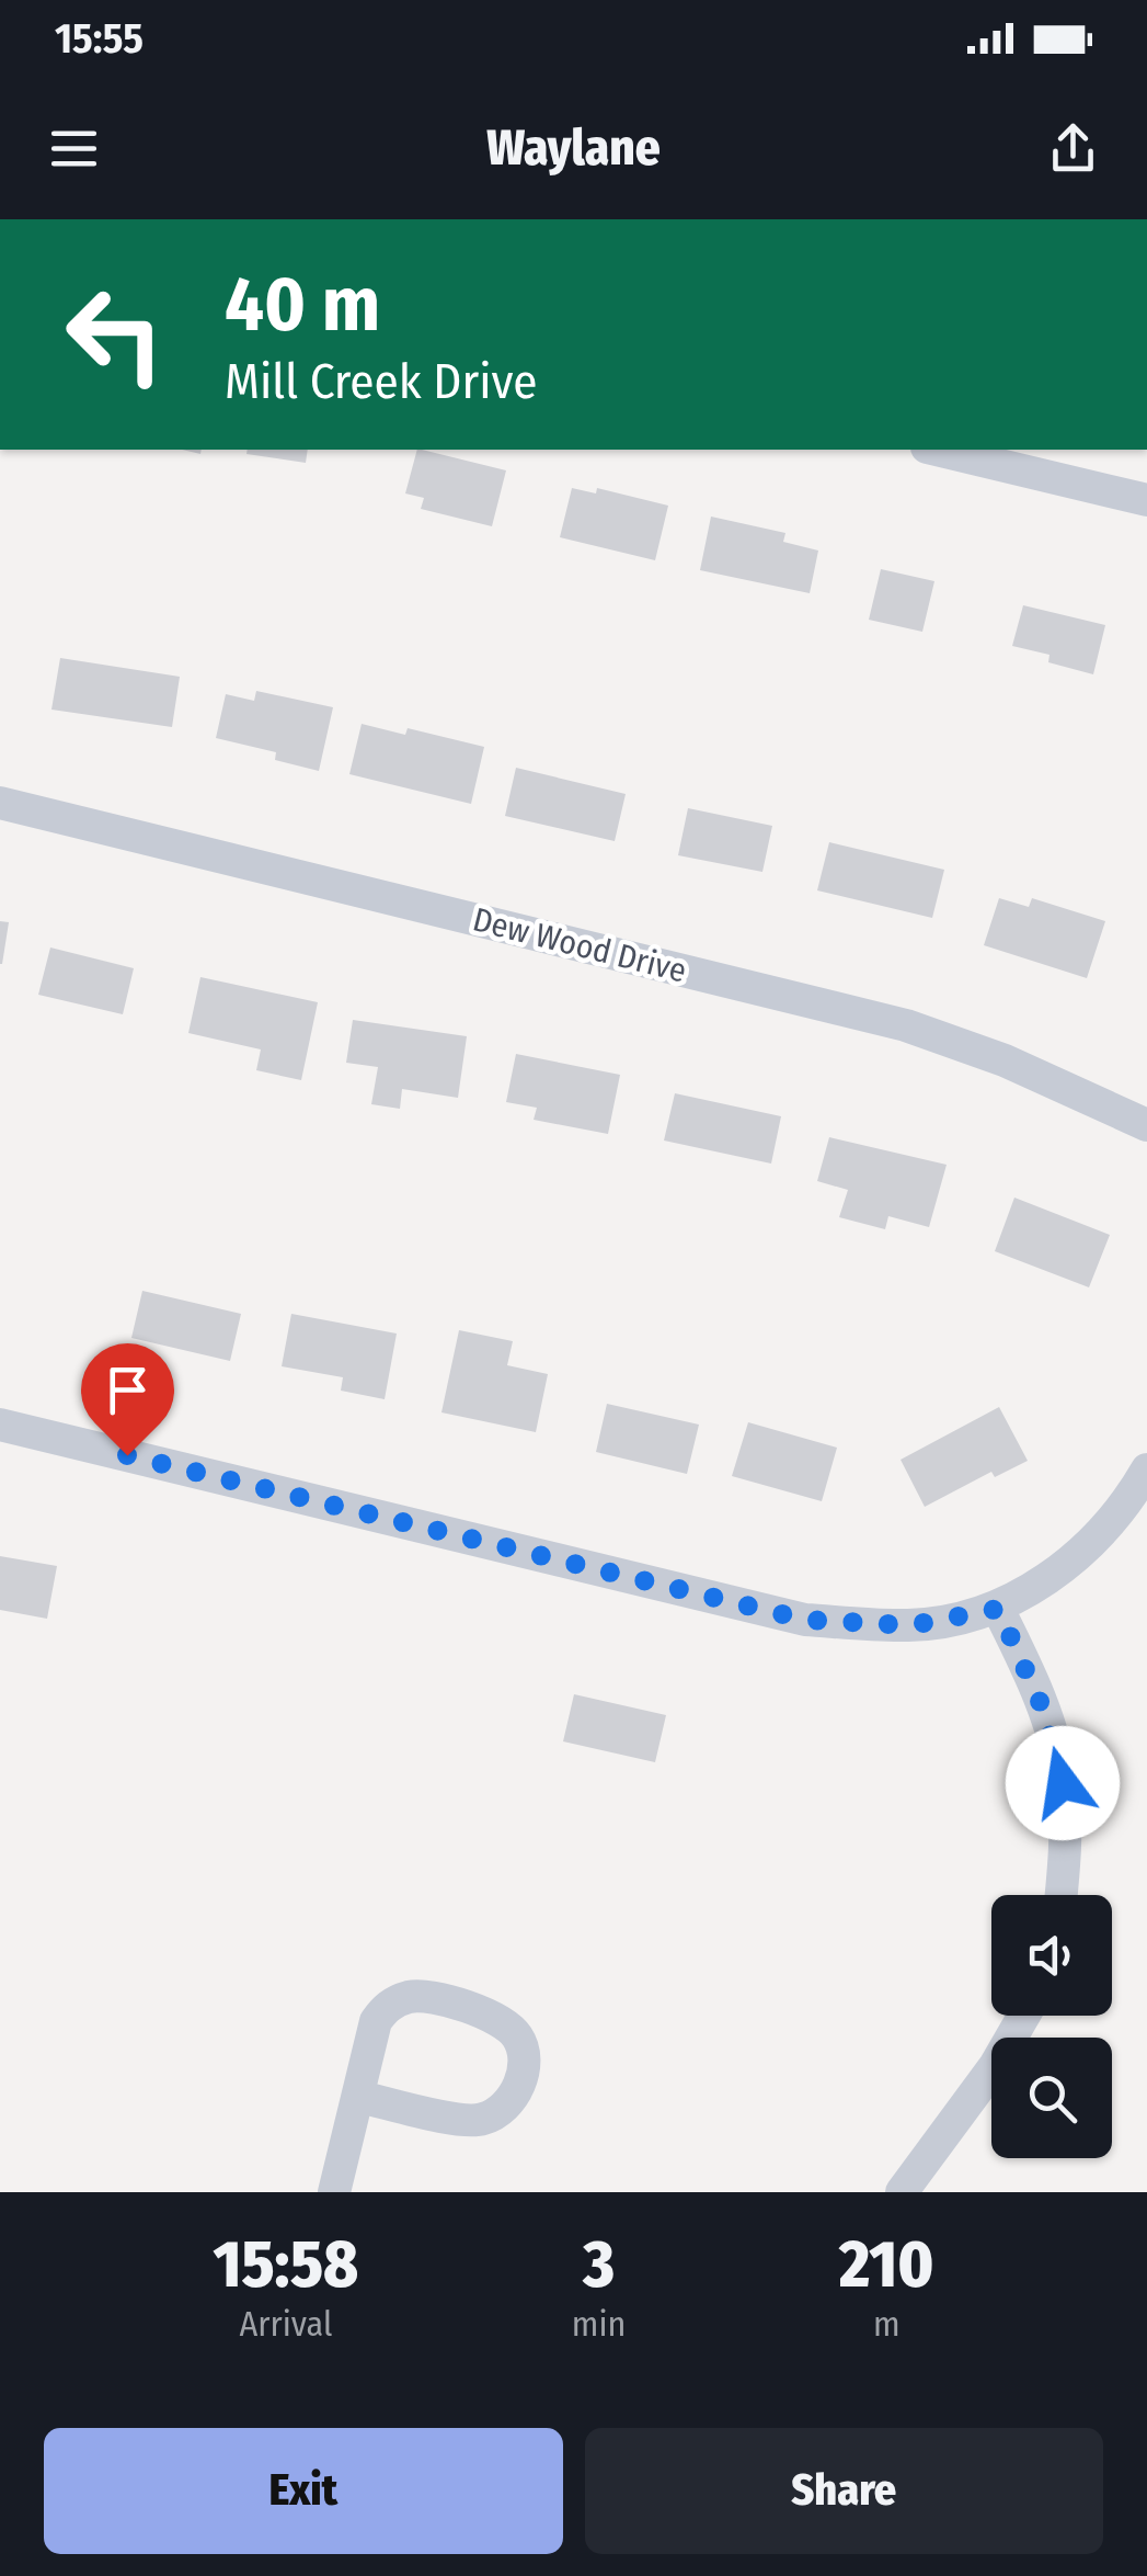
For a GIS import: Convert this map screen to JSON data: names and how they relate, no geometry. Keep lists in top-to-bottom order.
{
  "streets": {
    "street": ["Dew Wood Drive"]
  },
  "page": {
    "status": "15:55",
    "header": "Waylane",
    "turn": ["40 m", "Mill Creek Drive"],
    "eta": [
      "15:58",
      "Arrival",
      "3",
      "min",
      "210",
      "m"
    ],
    "buttons": ["Exit", "Share"]
  }
}
